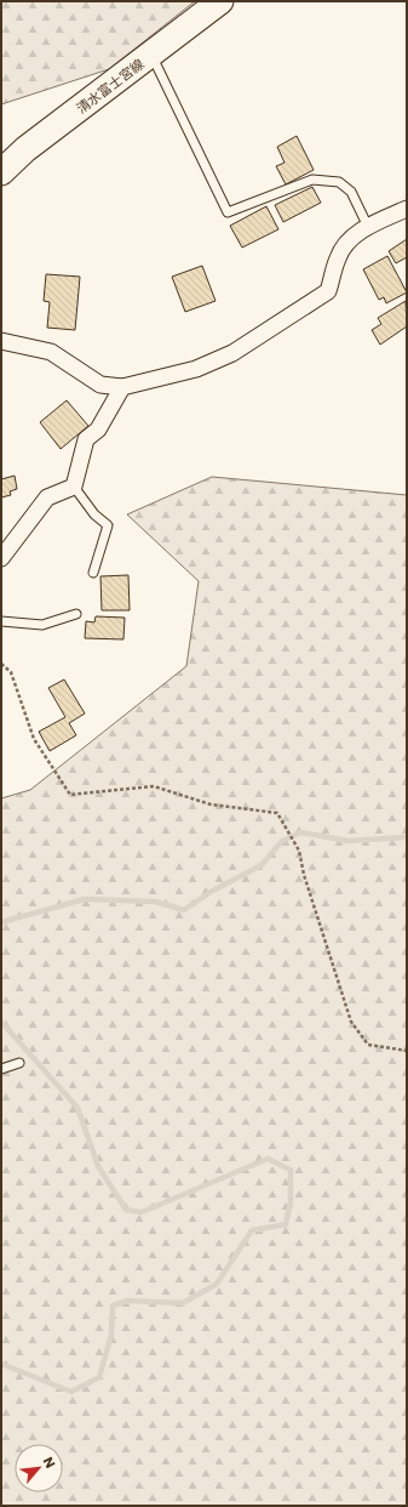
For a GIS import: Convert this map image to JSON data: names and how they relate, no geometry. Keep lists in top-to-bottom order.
{
  "streets": {
    "main road": ["清水富士宮線"]
  },
  "north": "top right"
}
